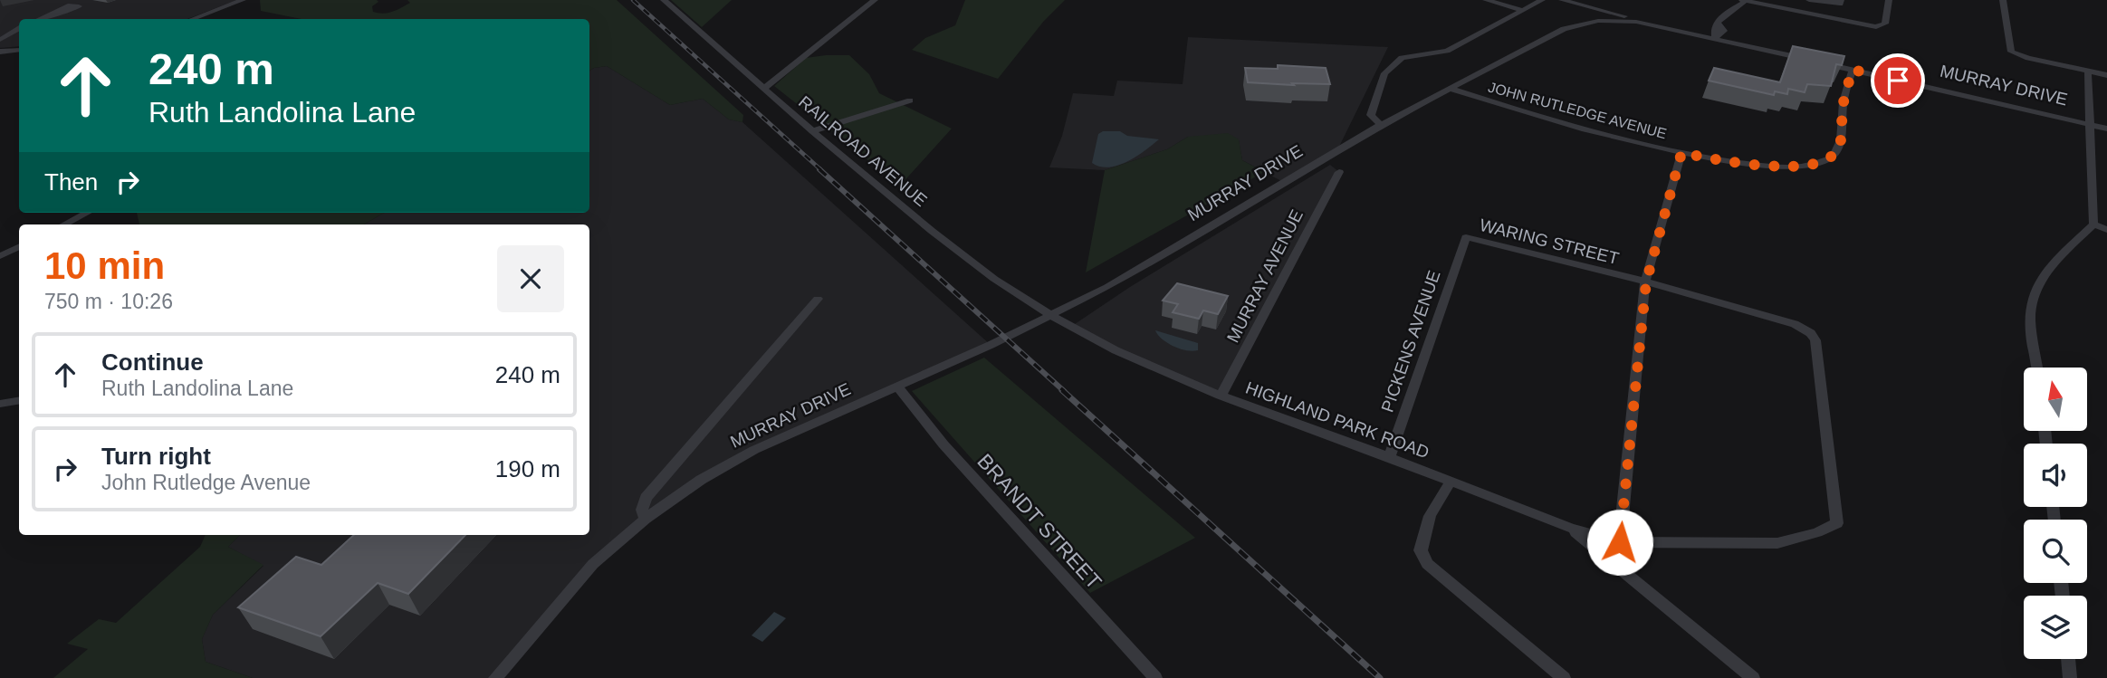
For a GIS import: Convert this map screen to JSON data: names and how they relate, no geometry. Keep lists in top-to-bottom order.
{
  "streets": {
    "street": [
      "MURRAY DRIVE",
      "JOHN RUTLEDGE AVENUE",
      "RAILROAD AVENUE",
      "WARING STREET",
      "MURRAY AVENUE",
      "PICKENS AVENUE",
      "HIGHLAND PARK ROAD",
      "BRANDT STREET"
    ]
  },
  "crossings": [
    ["MURRAY DRIVE", "JOHN RUTLEDGE AVENUE"],
    ["MURRAY DRIVE", "RAILROAD AVENUE"],
    ["MURRAY DRIVE", "HIGHLAND PARK ROAD"],
    ["MURRAY DRIVE", "BRANDT STREET"],
    ["RAILROAD AVENUE", "HIGHLAND PARK ROAD"],
    ["WARING STREET", "PICKENS AVENUE"],
    ["WARING STREET", "HIGHLAND PARK ROAD"],
    ["MURRAY AVENUE", "HIGHLAND PARK ROAD"],
    ["PICKENS AVENUE", "HIGHLAND PARK ROAD"]
  ],
  "north": "top",
  "page": {
    "turn": ["240 m", "Ruth Landolina Lane"],
    "then": "Then",
    "heading": ["10 min", "750 m · 10:26"],
    "list": [
      {
        "name": "Continue",
        "note": "Ruth Landolina Lane",
        "value": "240 m"
      },
      {
        "name": "Turn right",
        "note": "John Rutledge Avenue",
        "value": "190 m"
      }
    ]
  }
}
